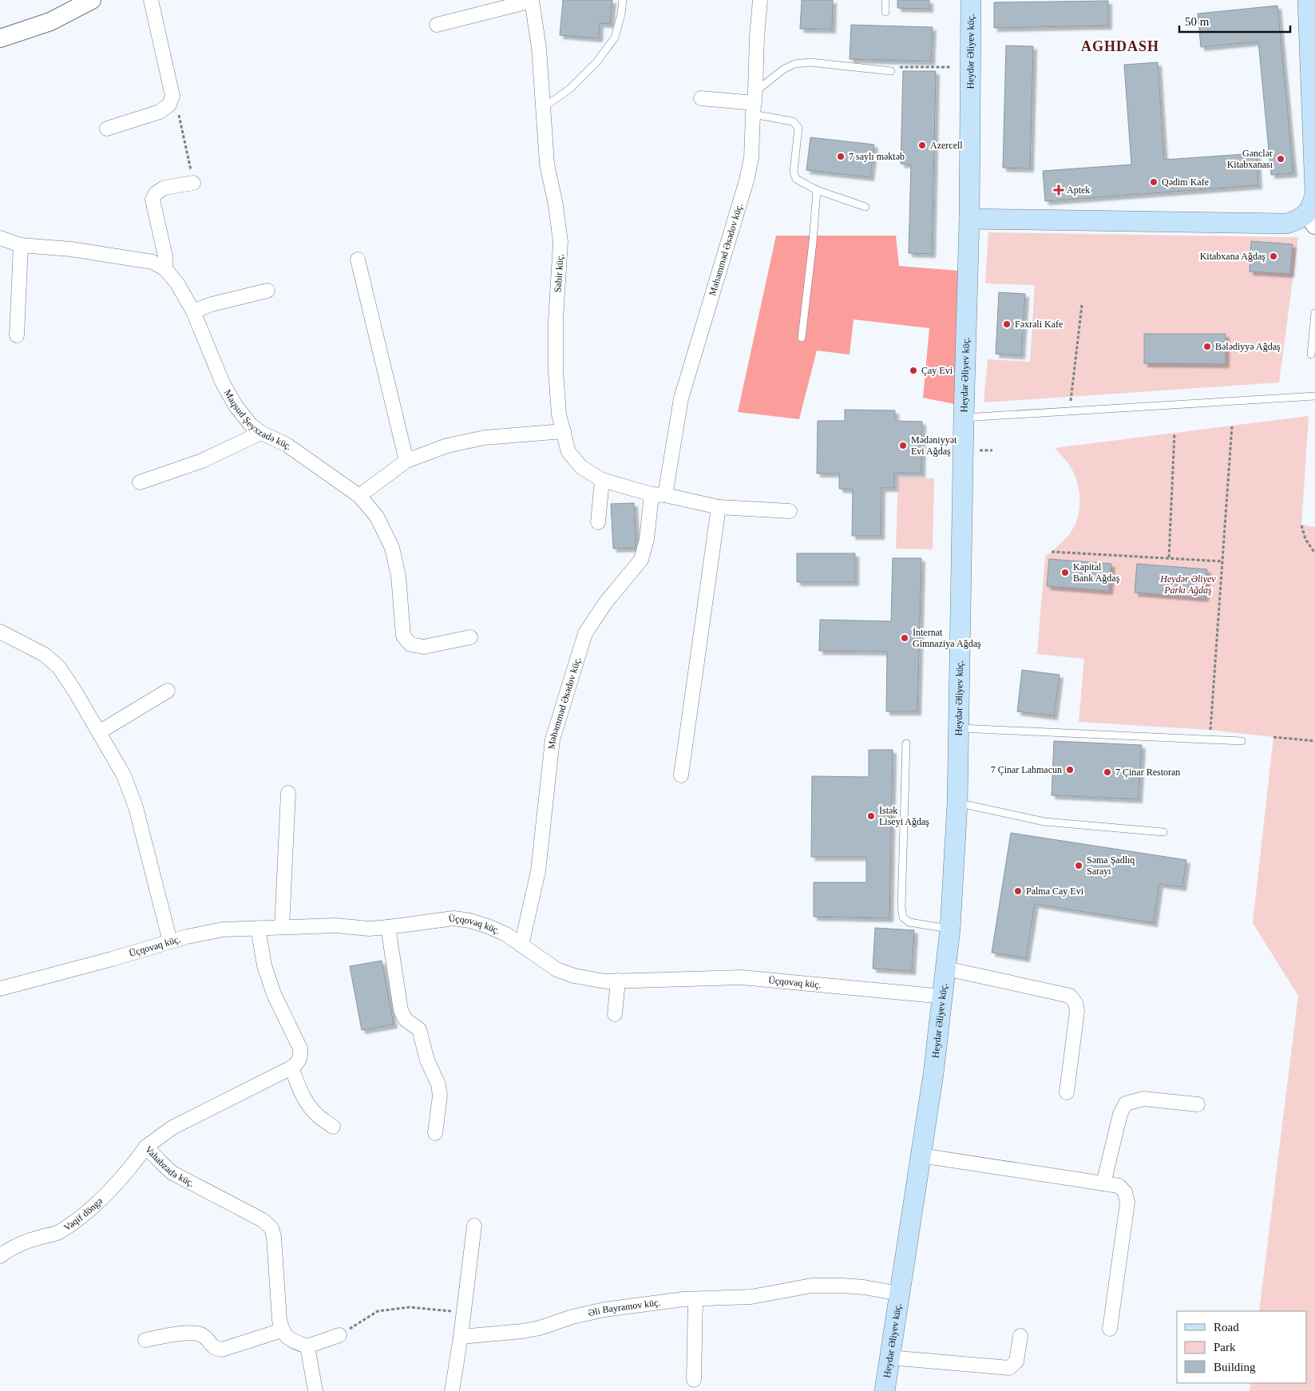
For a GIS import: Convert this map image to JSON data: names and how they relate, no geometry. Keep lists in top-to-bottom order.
{
  "streets": {
    "main road": ["Heydər Əliyev küç."],
    "street": [
      "Məhəmməd Əsədov küç.",
      "Sabir küç.",
      "Maqsud Şeyxzadə küç.",
      "Üçqovaq küç.",
      "Vahabzadə küç.",
      "Vaqif döngə",
      "Əli Bayramov küç."
    ]
  },
  "crossings": [
    ["Heydər Əliyev küç.", "Üçqovaq küç."],
    ["Heydər Əliyev küç.", "Əli Bayramov küç."],
    ["Məhəmməd Əsədov küç.", "Sabir küç."],
    ["Məhəmməd Əsədov küç.", "Üçqovaq küç."],
    ["Vahabzadə küç.", "Vaqif döngə"]
  ],
  "districts": ["AGHDASH"],
  "parks": ["Heydər Əliyev Parkı Ağdaş"],
  "places": {
    "other": [
      "Azercell",
      "7 saylı məktəb",
      "Gənclər Kitabxanası",
      "Qədim Kafe",
      "Kitabxana Ağdaş",
      "Fəxrəli Kafe",
      "Bələdiyyə Ağdaş",
      "Çay Evi",
      "Mədəniyyət Evi Ağdaş",
      "Kapital Bank Ağdaş",
      "İnternat Gimnaziya Ağdaş",
      "7 Çinar Lahmacun",
      "7 Çinar Restoran",
      "İstək Liseyi Ağdaş",
      "Səma Şadlıq Sarayı",
      "Palma Cay Evi"
    ],
    "health": ["Aptek"]
  },
  "legend": ["Road", "Park", "Building"],
  "scale_bar": "50 m"
}
